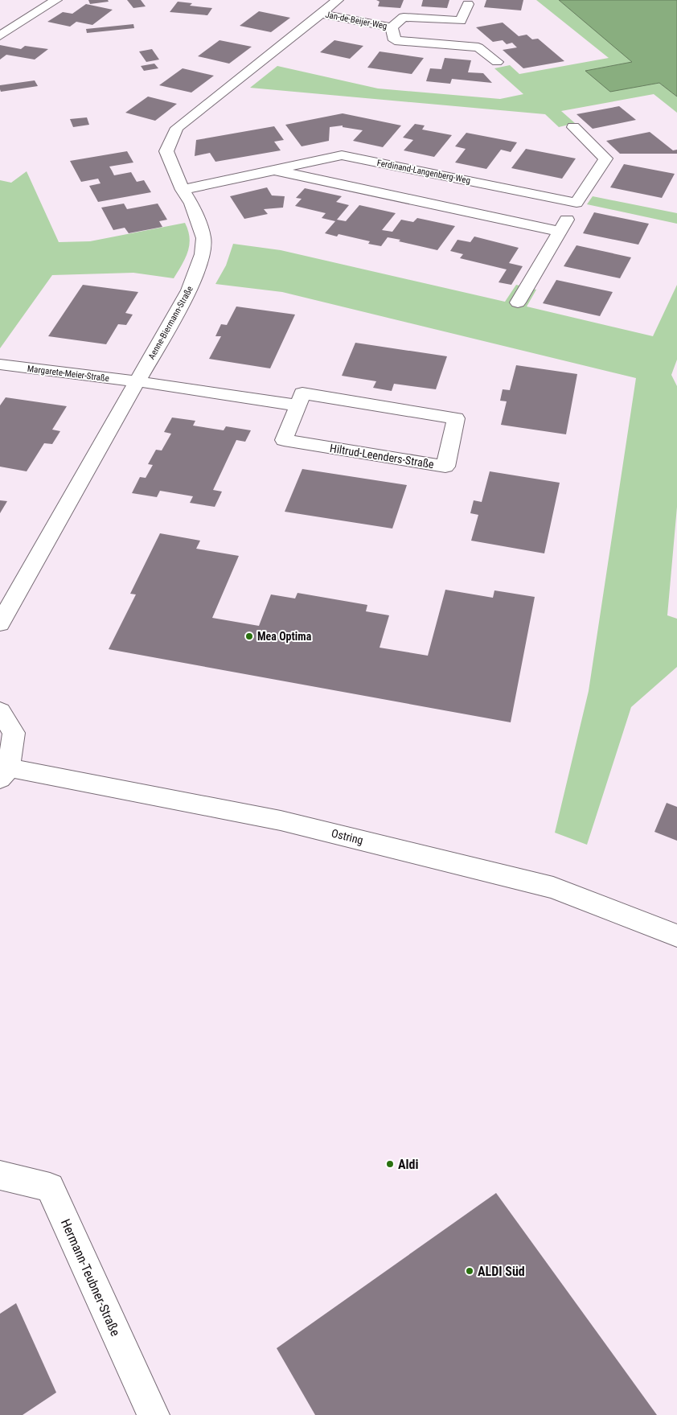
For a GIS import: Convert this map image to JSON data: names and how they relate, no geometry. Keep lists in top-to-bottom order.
{
  "streets": {
    "street": [
      "Jan-de-Beijer-Weg",
      "Ferdinand-Langenberg-Weg",
      "Aenne-Biermann-Straße",
      "Margarete-Meier-Straße",
      "Hiltrud-Leenders-Straße",
      "Ostring",
      "Hermann-Teubner-Straße"
    ]
  },
  "crossings": [
    ["Jan-de-Beijer-Weg", "Aenne-Biermann-Straße"],
    ["Ferdinand-Langenberg-Weg", "Aenne-Biermann-Straße"],
    ["Aenne-Biermann-Straße", "Margarete-Meier-Straße"]
  ],
  "places": ["Mea Optima", "Aldi", "ALDI Süd"]
}
